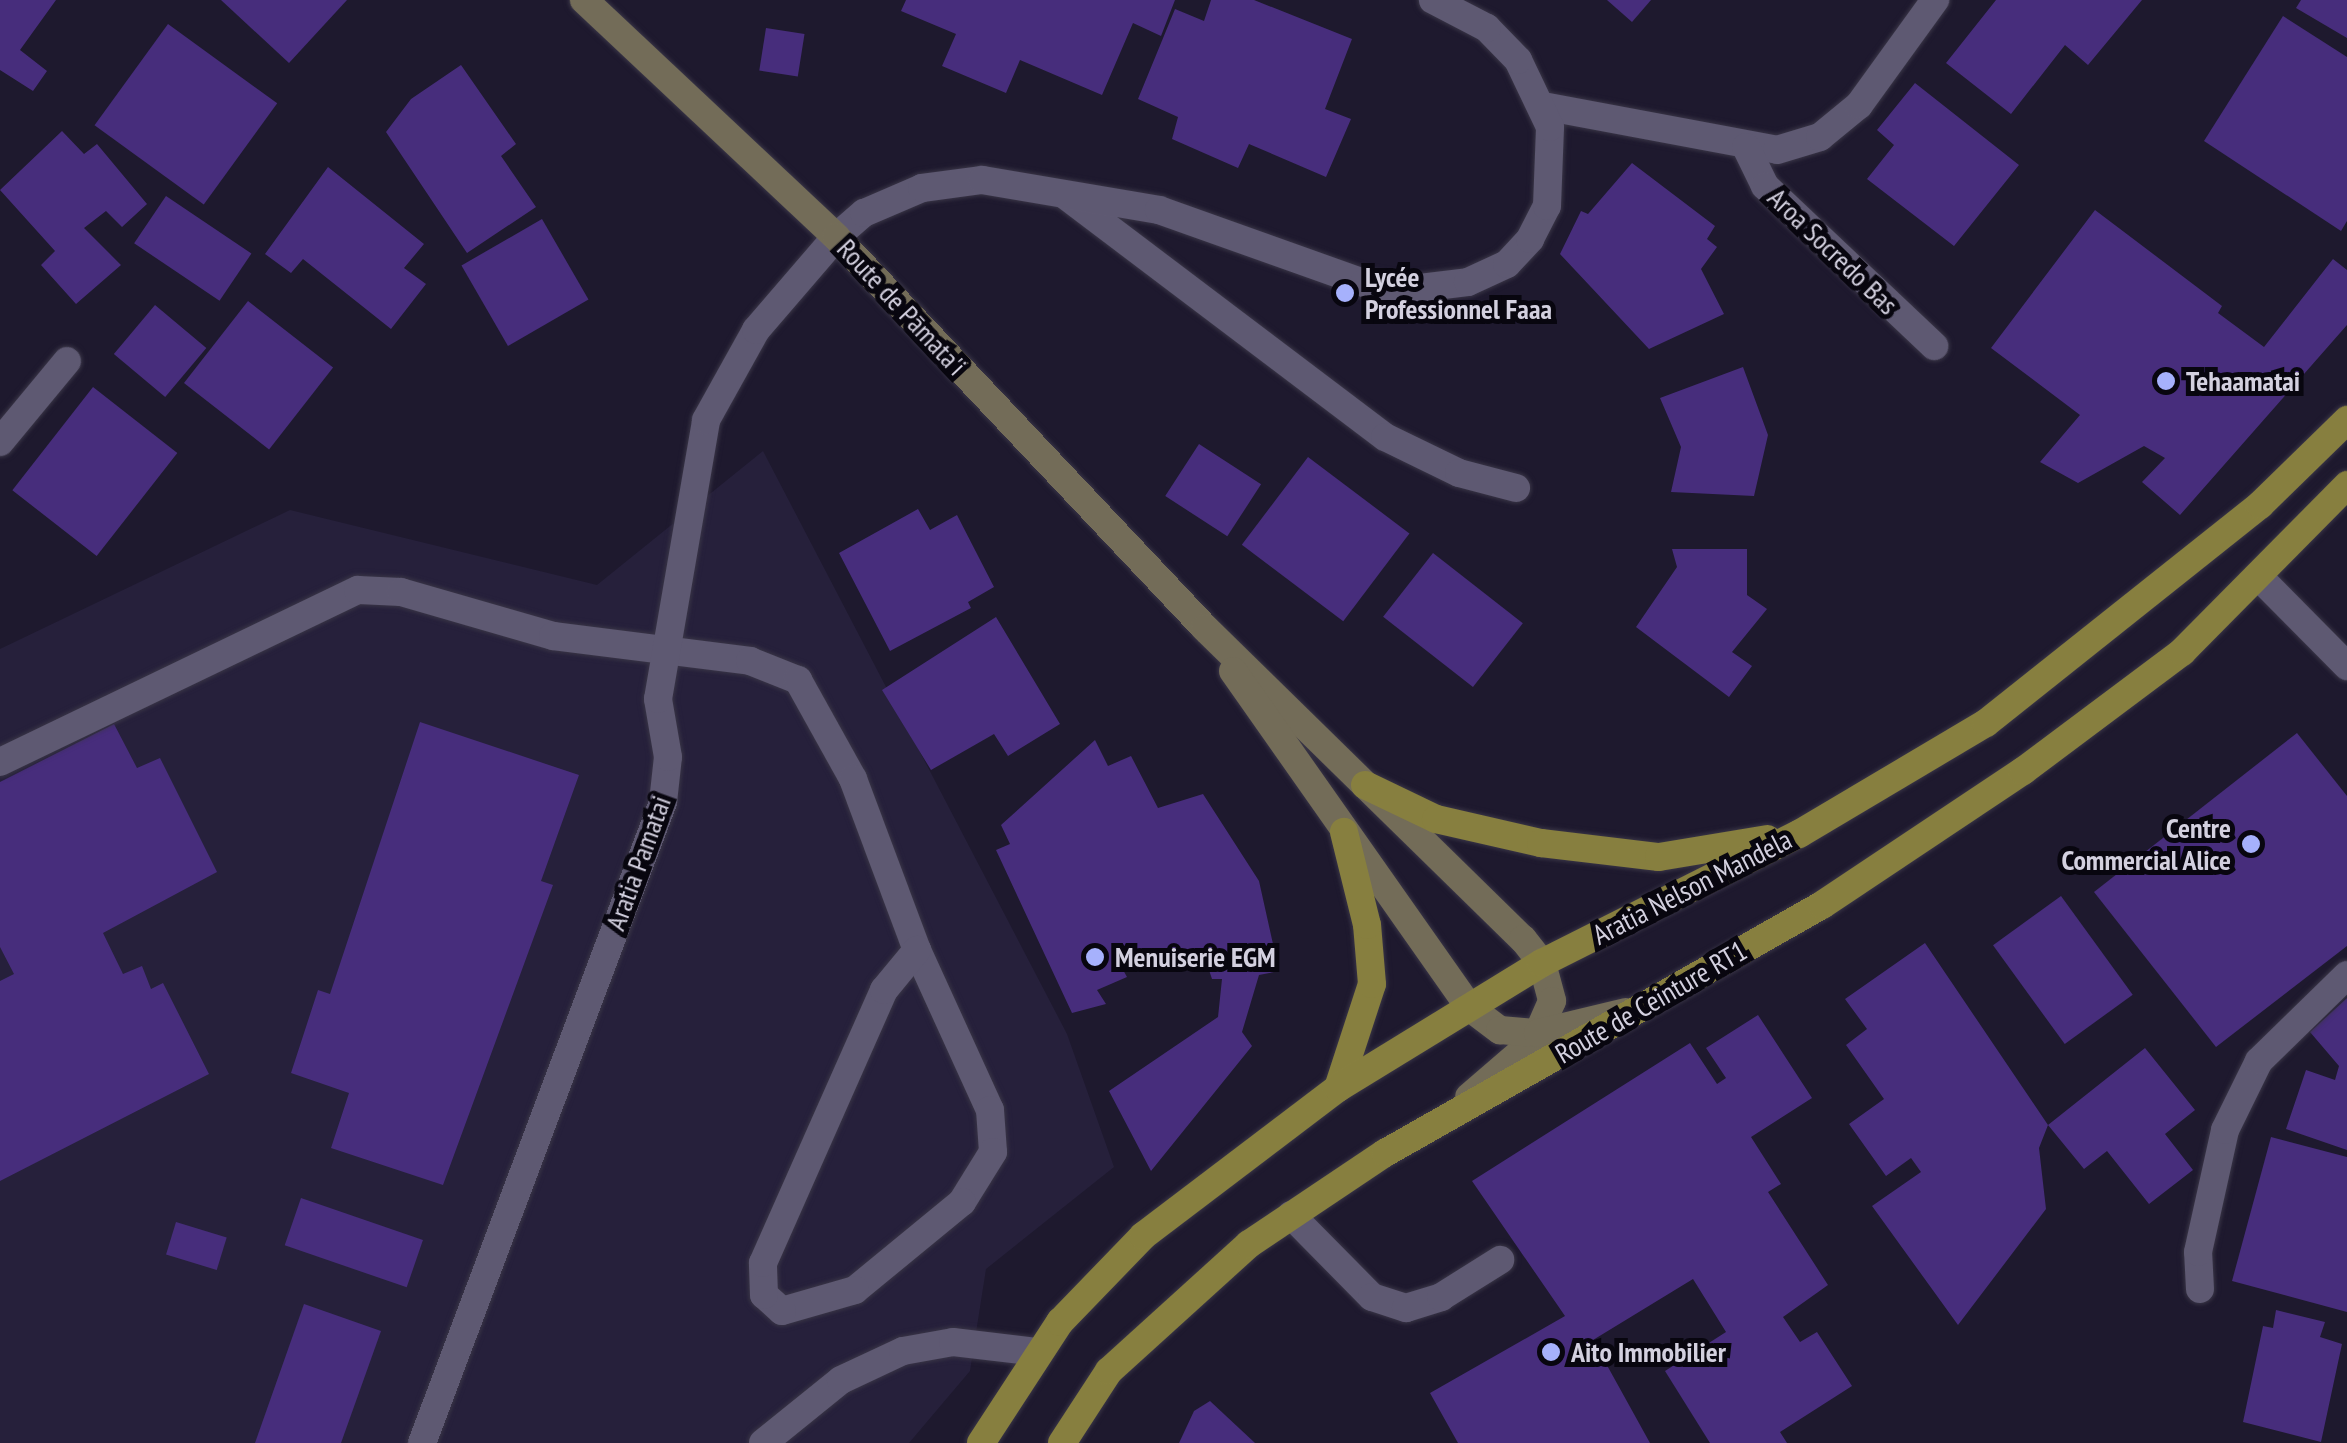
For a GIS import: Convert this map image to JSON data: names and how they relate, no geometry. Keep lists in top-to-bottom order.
{
  "streets": {
    "main road": ["Route de Pāmata'i", "Aratia Nelson Mandela", "Route de Ceinture RT1"],
    "street": ["Aroa Socredo Bas", "Aratia Pamatai"]
  },
  "crossings": [
    ["Route de Pāmata'i", "Aratia Pamatai"]
  ],
  "places": [
    "Lycée Professionnel Faaa",
    "Tehaamatai",
    "Centre Commercial Alice",
    "Menuiserie EGM",
    "Aito Immobilier"
  ]
}
